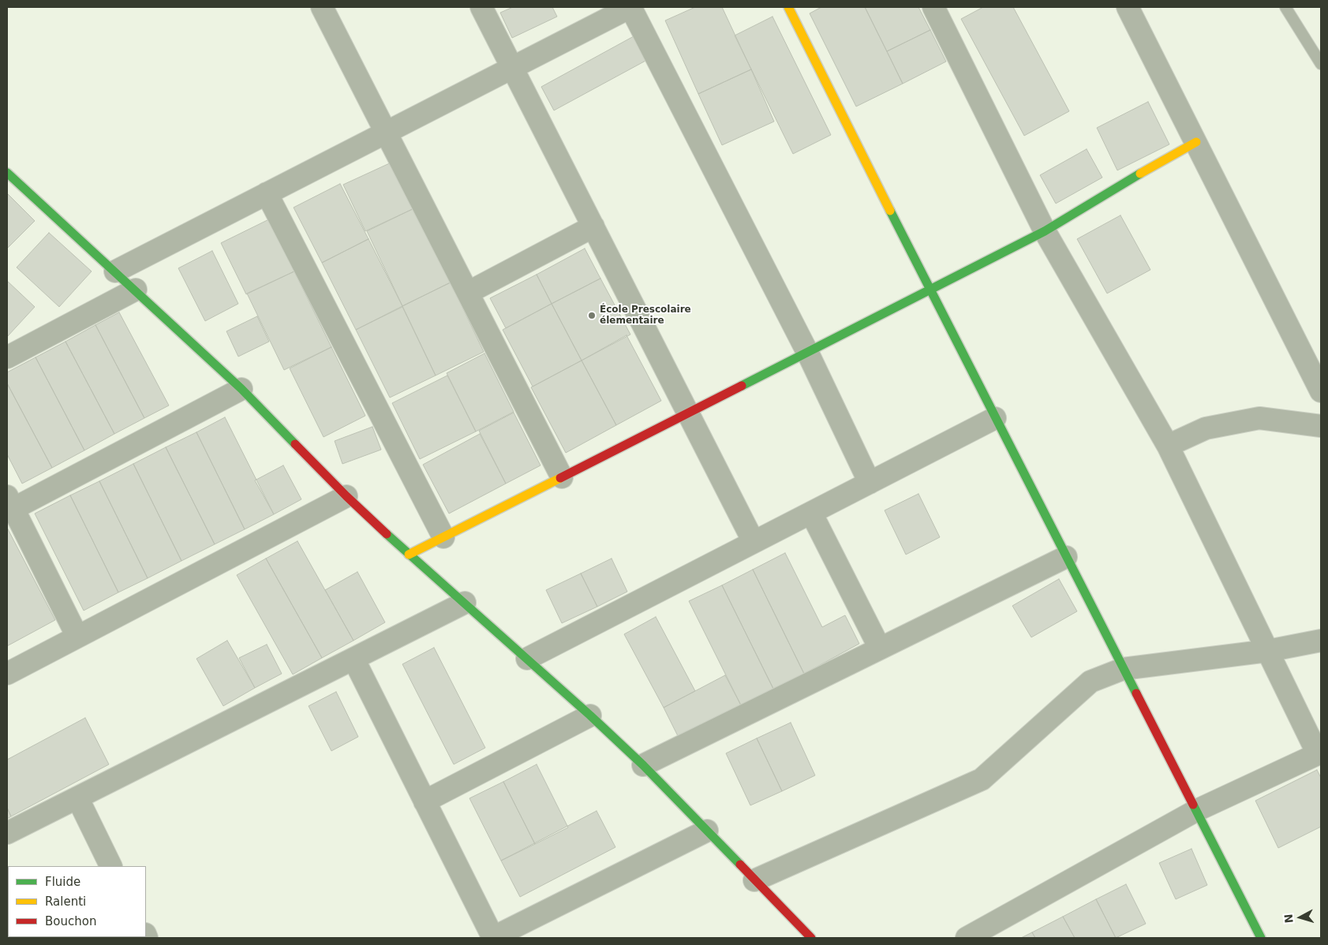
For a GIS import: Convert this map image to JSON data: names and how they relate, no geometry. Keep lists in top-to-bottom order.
{
  "places": ["École Prescolaire élementaire"],
  "legend": ["Fluide", "Ralenti", "Bouchon"],
  "north": "left"
}
